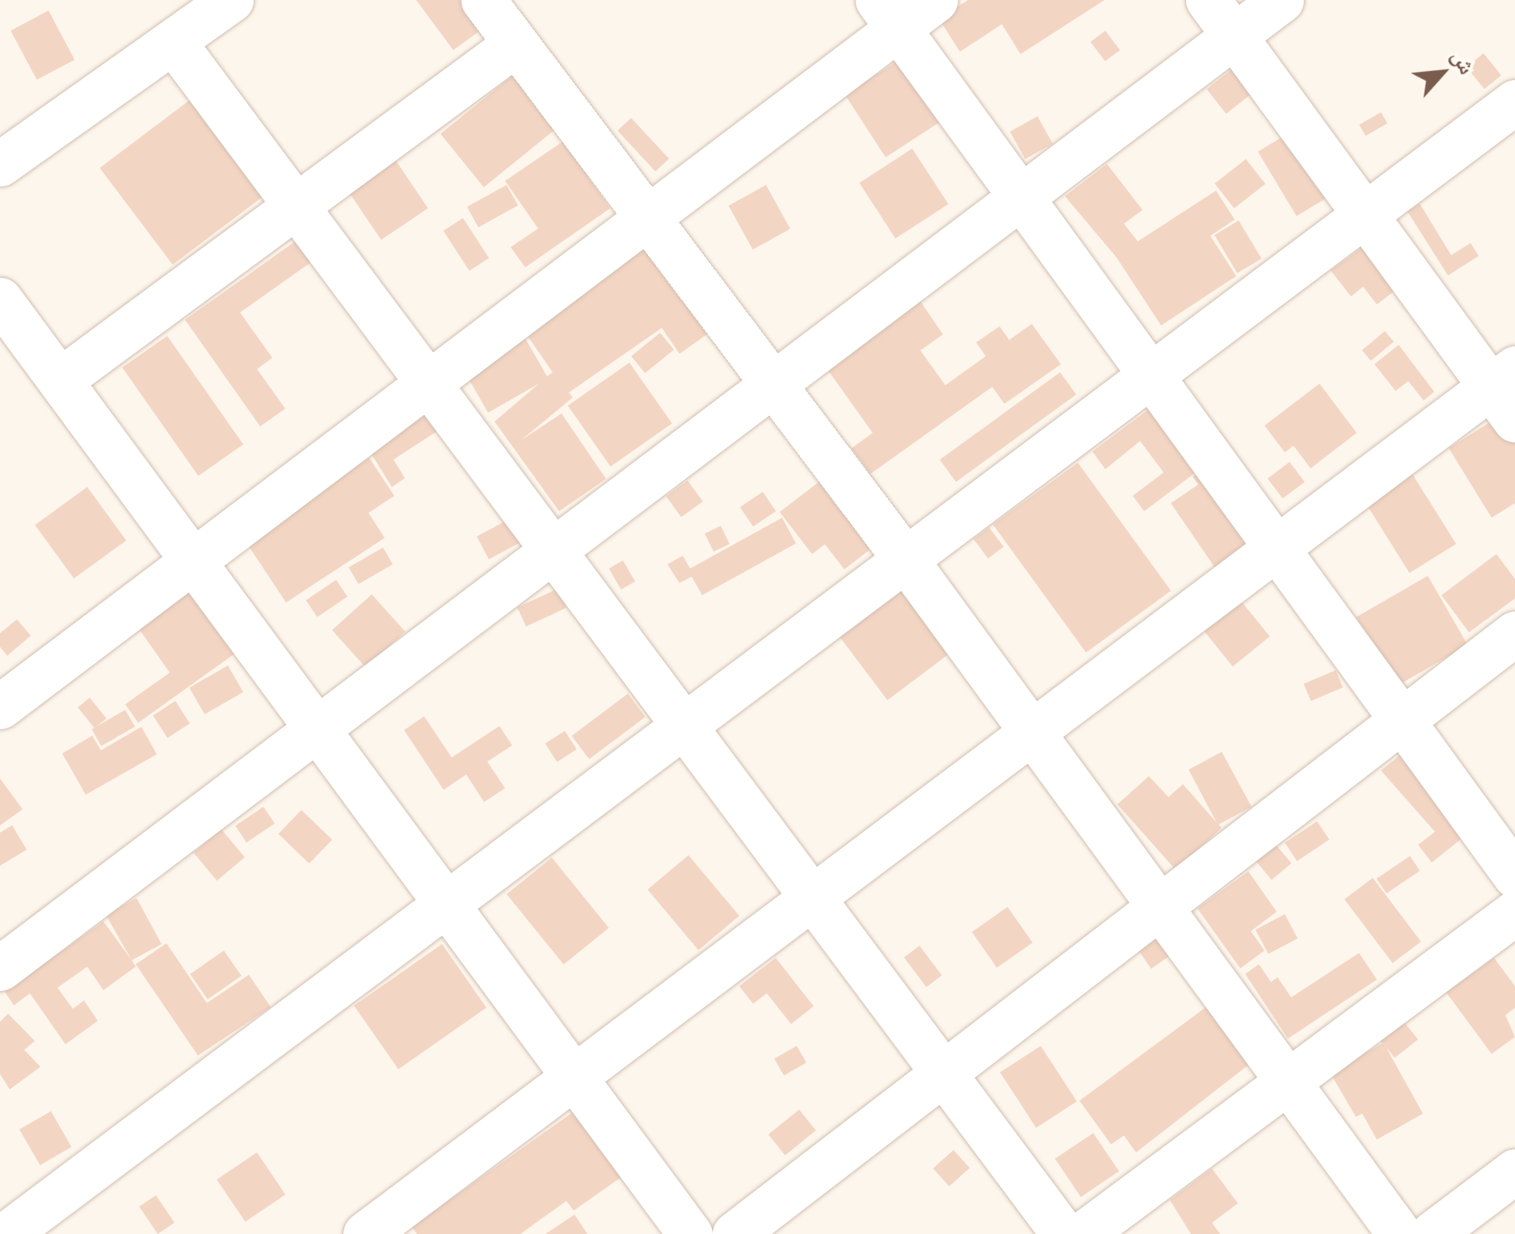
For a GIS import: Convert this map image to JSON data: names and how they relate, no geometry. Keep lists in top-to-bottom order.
{
  "north": "top right"
}
